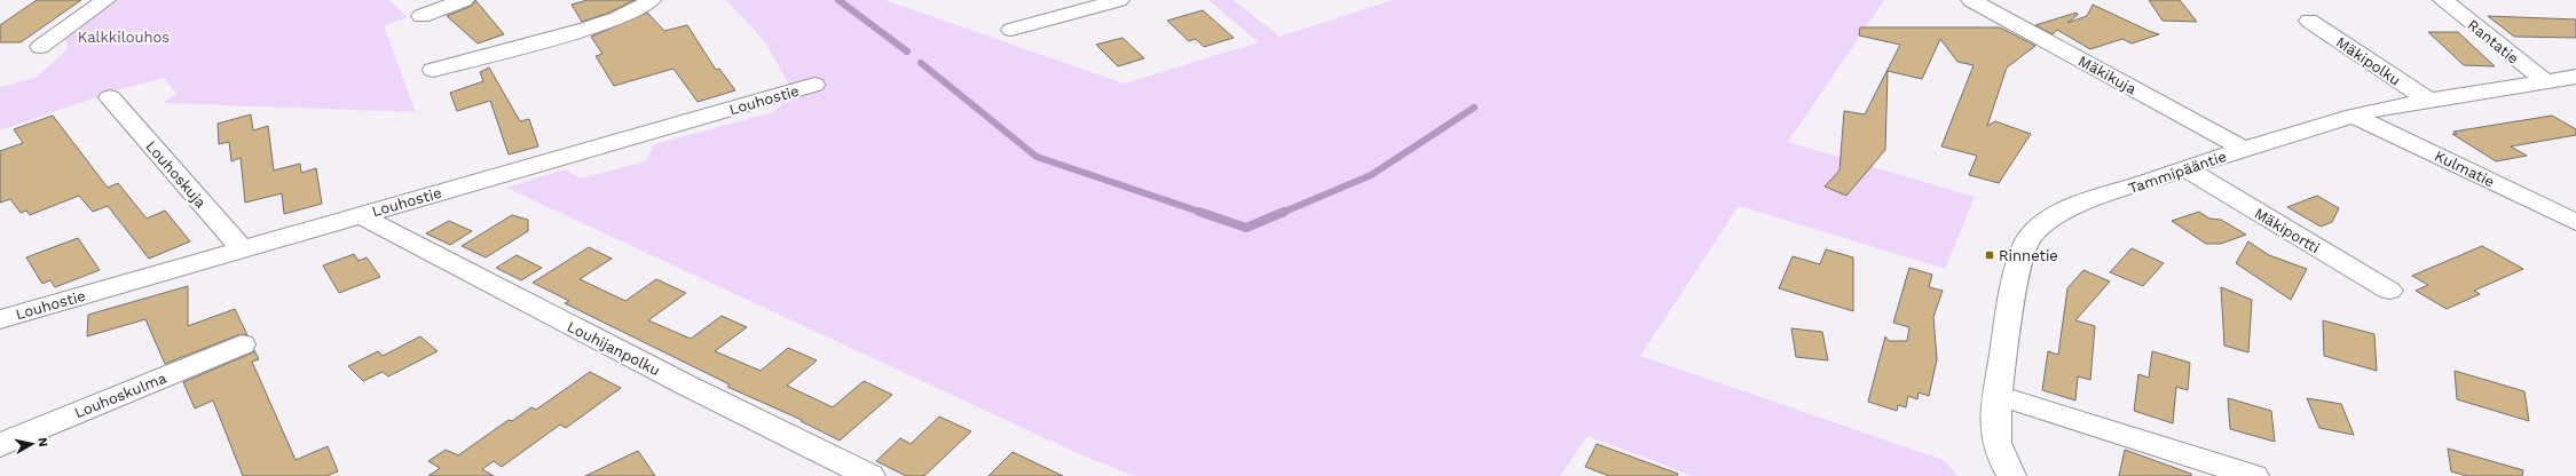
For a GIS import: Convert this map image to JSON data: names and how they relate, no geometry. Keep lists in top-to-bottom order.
{
  "streets": {
    "street": [
      "Rantatie",
      "Mäkipolku",
      "Mäkikuja",
      "Louhostie",
      "Kulmatie",
      "Tammipääntie",
      "Louhoskuja",
      "Mäkiportti",
      "Louhijanpolku",
      "Louhoskulma"
    ]
  },
  "crossings": [
    ["Rantatie", "Tammipääntie"],
    ["Mäkipolku", "Tammipääntie"],
    ["Mäkikuja", "Tammipääntie"],
    ["Louhostie", "Louhoskuja"],
    ["Louhostie", "Louhijanpolku"],
    ["Kulmatie", "Tammipääntie"],
    ["Tammipääntie", "Mäkiportti"]
  ],
  "parks": ["Kalkkilouhos"],
  "places": {
    "transit": ["Rinnetie"]
  },
  "north": "right"
}
